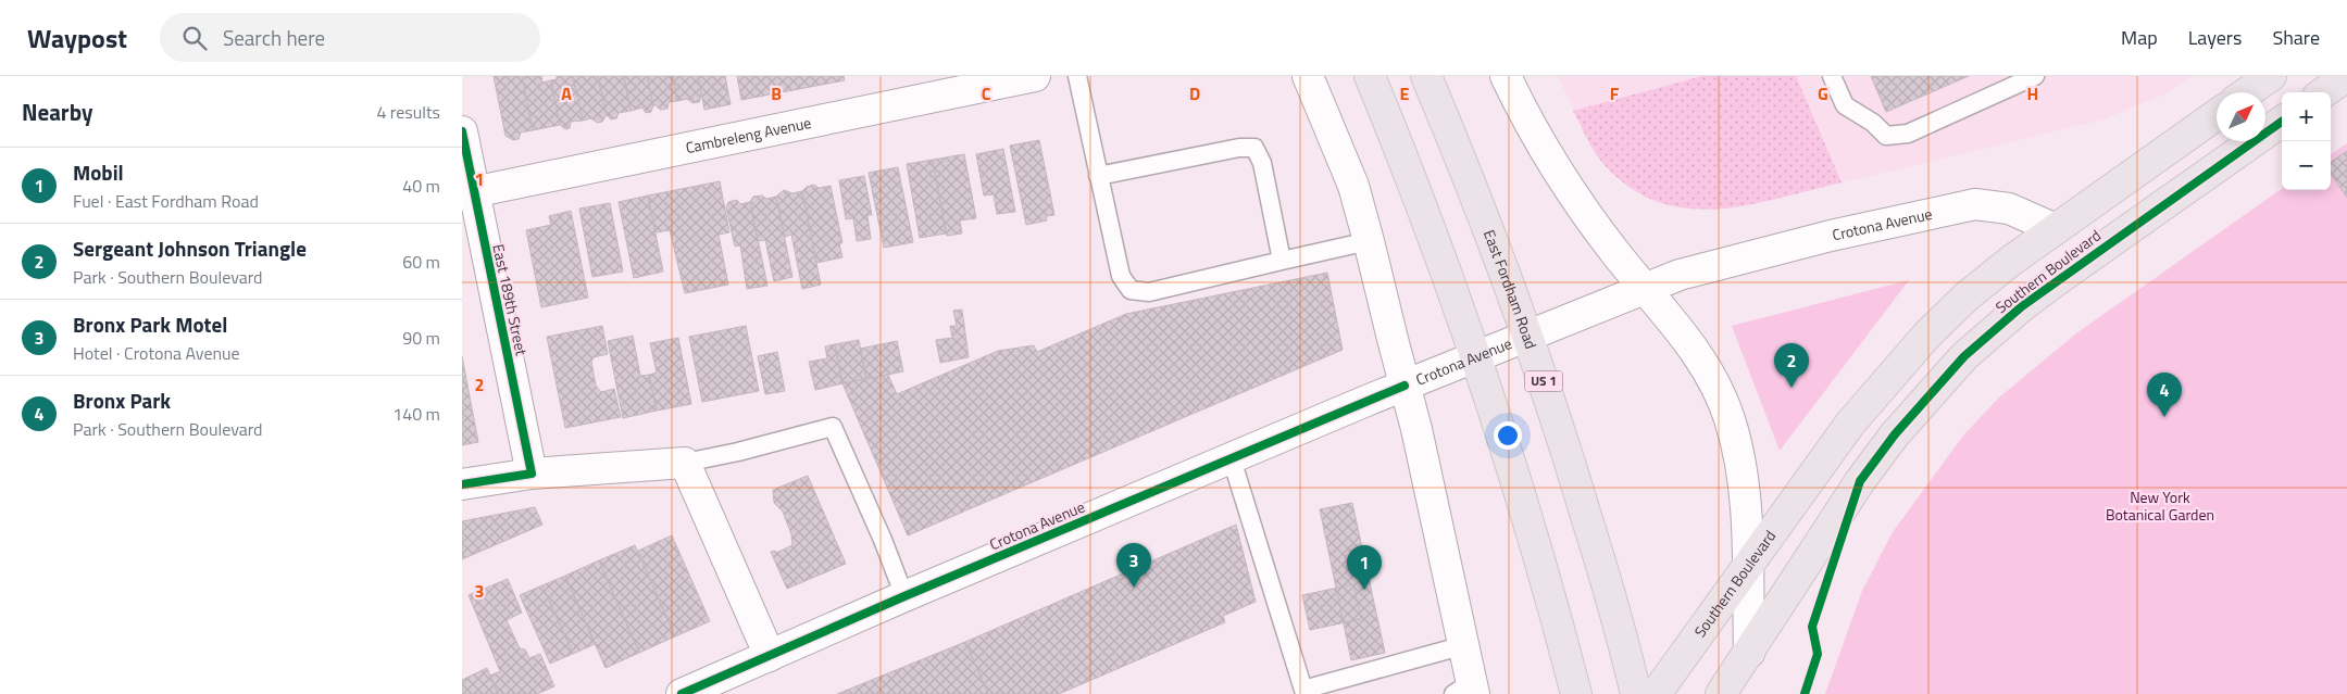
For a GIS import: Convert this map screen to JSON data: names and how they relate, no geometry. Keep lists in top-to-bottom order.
{
  "streets": {
    "main road": ["Southern Boulevard", "East Fordham Road", "US 1"],
    "street": ["Cambreleng Avenue", "Crotona Avenue", "East 189th Street"]
  },
  "crossings": [
    ["Cambreleng Avenue", "East 189th Street"],
    ["Crotona Avenue", "Southern Boulevard"]
  ],
  "parks": ["New York Botanical Garden"],
  "north": "top right",
  "page": {
    "header": "Waypost",
    "search": "Search here",
    "nav": ["Map", "Layers", "Share"],
    "heading": ["Nearby", "4 results"],
    "map_buttons": ["+", "−"],
    "list": [
      {
        "mark": "1",
        "name": "Mobil",
        "note": "Fuel · East Fordham Road",
        "value": "40 m"
      },
      {
        "mark": "2",
        "name": "Sergeant Johnson Triangle",
        "note": "Park · Southern Boulevard",
        "value": "60 m"
      },
      {
        "mark": "3",
        "name": "Bronx Park Motel",
        "note": "Hotel · Crotona Avenue",
        "value": "90 m"
      },
      {
        "mark": "4",
        "name": "Bronx Park",
        "note": "Park · Southern Boulevard",
        "value": "140 m"
      }
    ],
    "pins": [
      "2",
      "4",
      "3",
      "1"
    ]
  },
  "grid": {
    "columns": [
      "A",
      "B",
      "C",
      "D",
      "E",
      "F",
      "G",
      "H"
    ],
    "rows": ["1", "2", "3"]
  }
}
